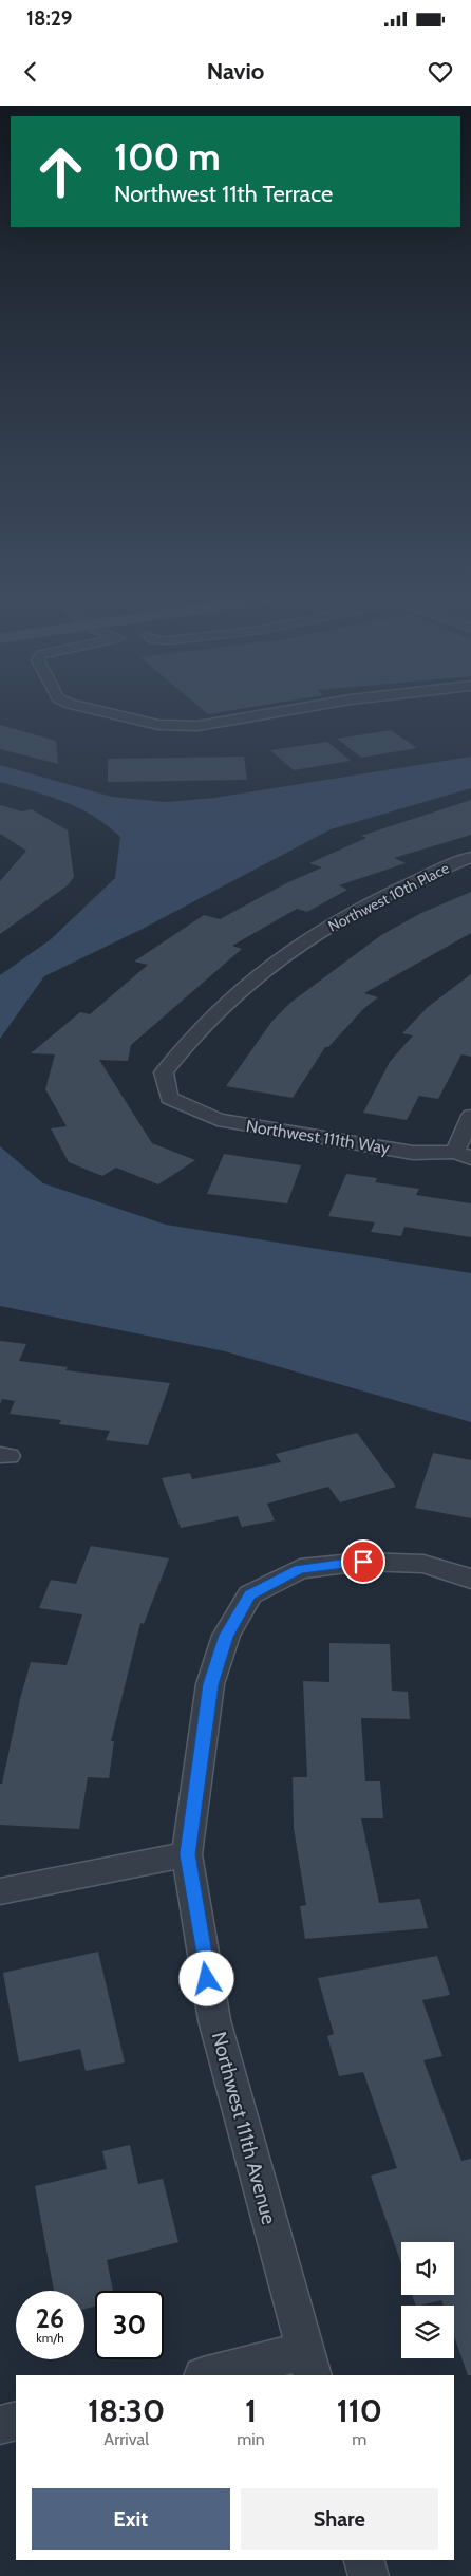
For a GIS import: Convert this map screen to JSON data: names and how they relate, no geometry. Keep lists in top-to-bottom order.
{
  "streets": {
    "street": ["Northwest 10th Place", "Northwest 111th Way", "Northwest 111th Avenue"]
  },
  "crossings": [
    ["Northwest 10th Place", "Northwest 111th Way"]
  ],
  "page": {
    "status": "18:29",
    "header": "Navio",
    "turn": ["100 m", "Northwest 11th Terrace"],
    "speed": "26 km/h",
    "limit": "30",
    "eta": [
      "18:30",
      "Arrival",
      "1",
      "min",
      "110",
      "m"
    ],
    "buttons": ["Exit", "Share"]
  }
}
